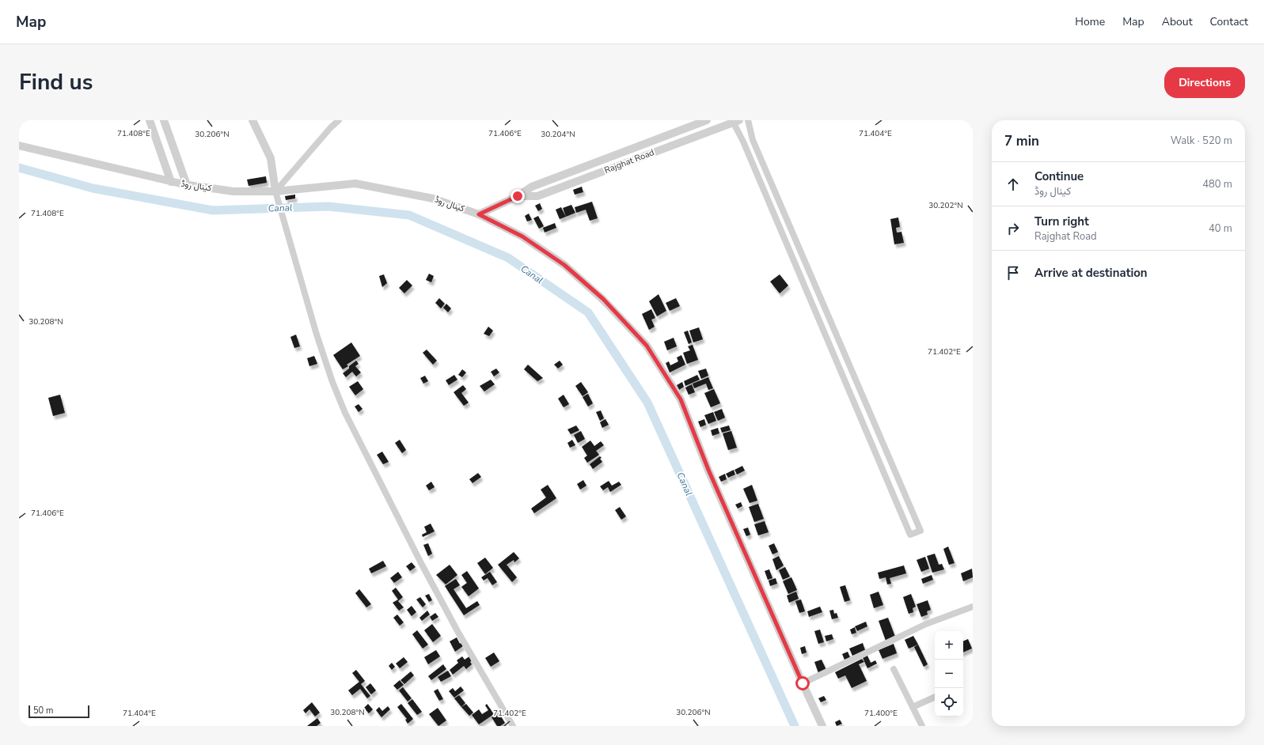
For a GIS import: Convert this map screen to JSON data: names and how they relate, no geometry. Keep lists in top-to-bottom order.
{
  "streets": {
    "street": ["Rajghat Road", "کینال روڈ"]
  },
  "crossings": [
    ["Rajghat Road", "کینال روڈ"]
  ],
  "water": ["Canal"],
  "scale_bar": "50 m",
  "page": {
    "header": "Map",
    "nav": [
      "Home",
      "Map",
      "About",
      "Contact"
    ],
    "title": "Find us",
    "buttons": "Directions",
    "heading": ["7 min", "Walk · 520 m"],
    "list": [
      ["Continue", "کینال روڈ", "480 m"],
      ["Turn right", "Rajghat Road", "40 m"],
      "Arrive at destination"
    ],
    "map_buttons": ["+", "−"],
    "scale": "50 m"
  },
  "coordinates": [
    "71.408°E",
    "71.406°E",
    "71.404°E",
    "30.204°N",
    "30.206°N",
    "30.202°N",
    "30.208°N",
    "71.402°E",
    "71.400°E"
  ]
}
